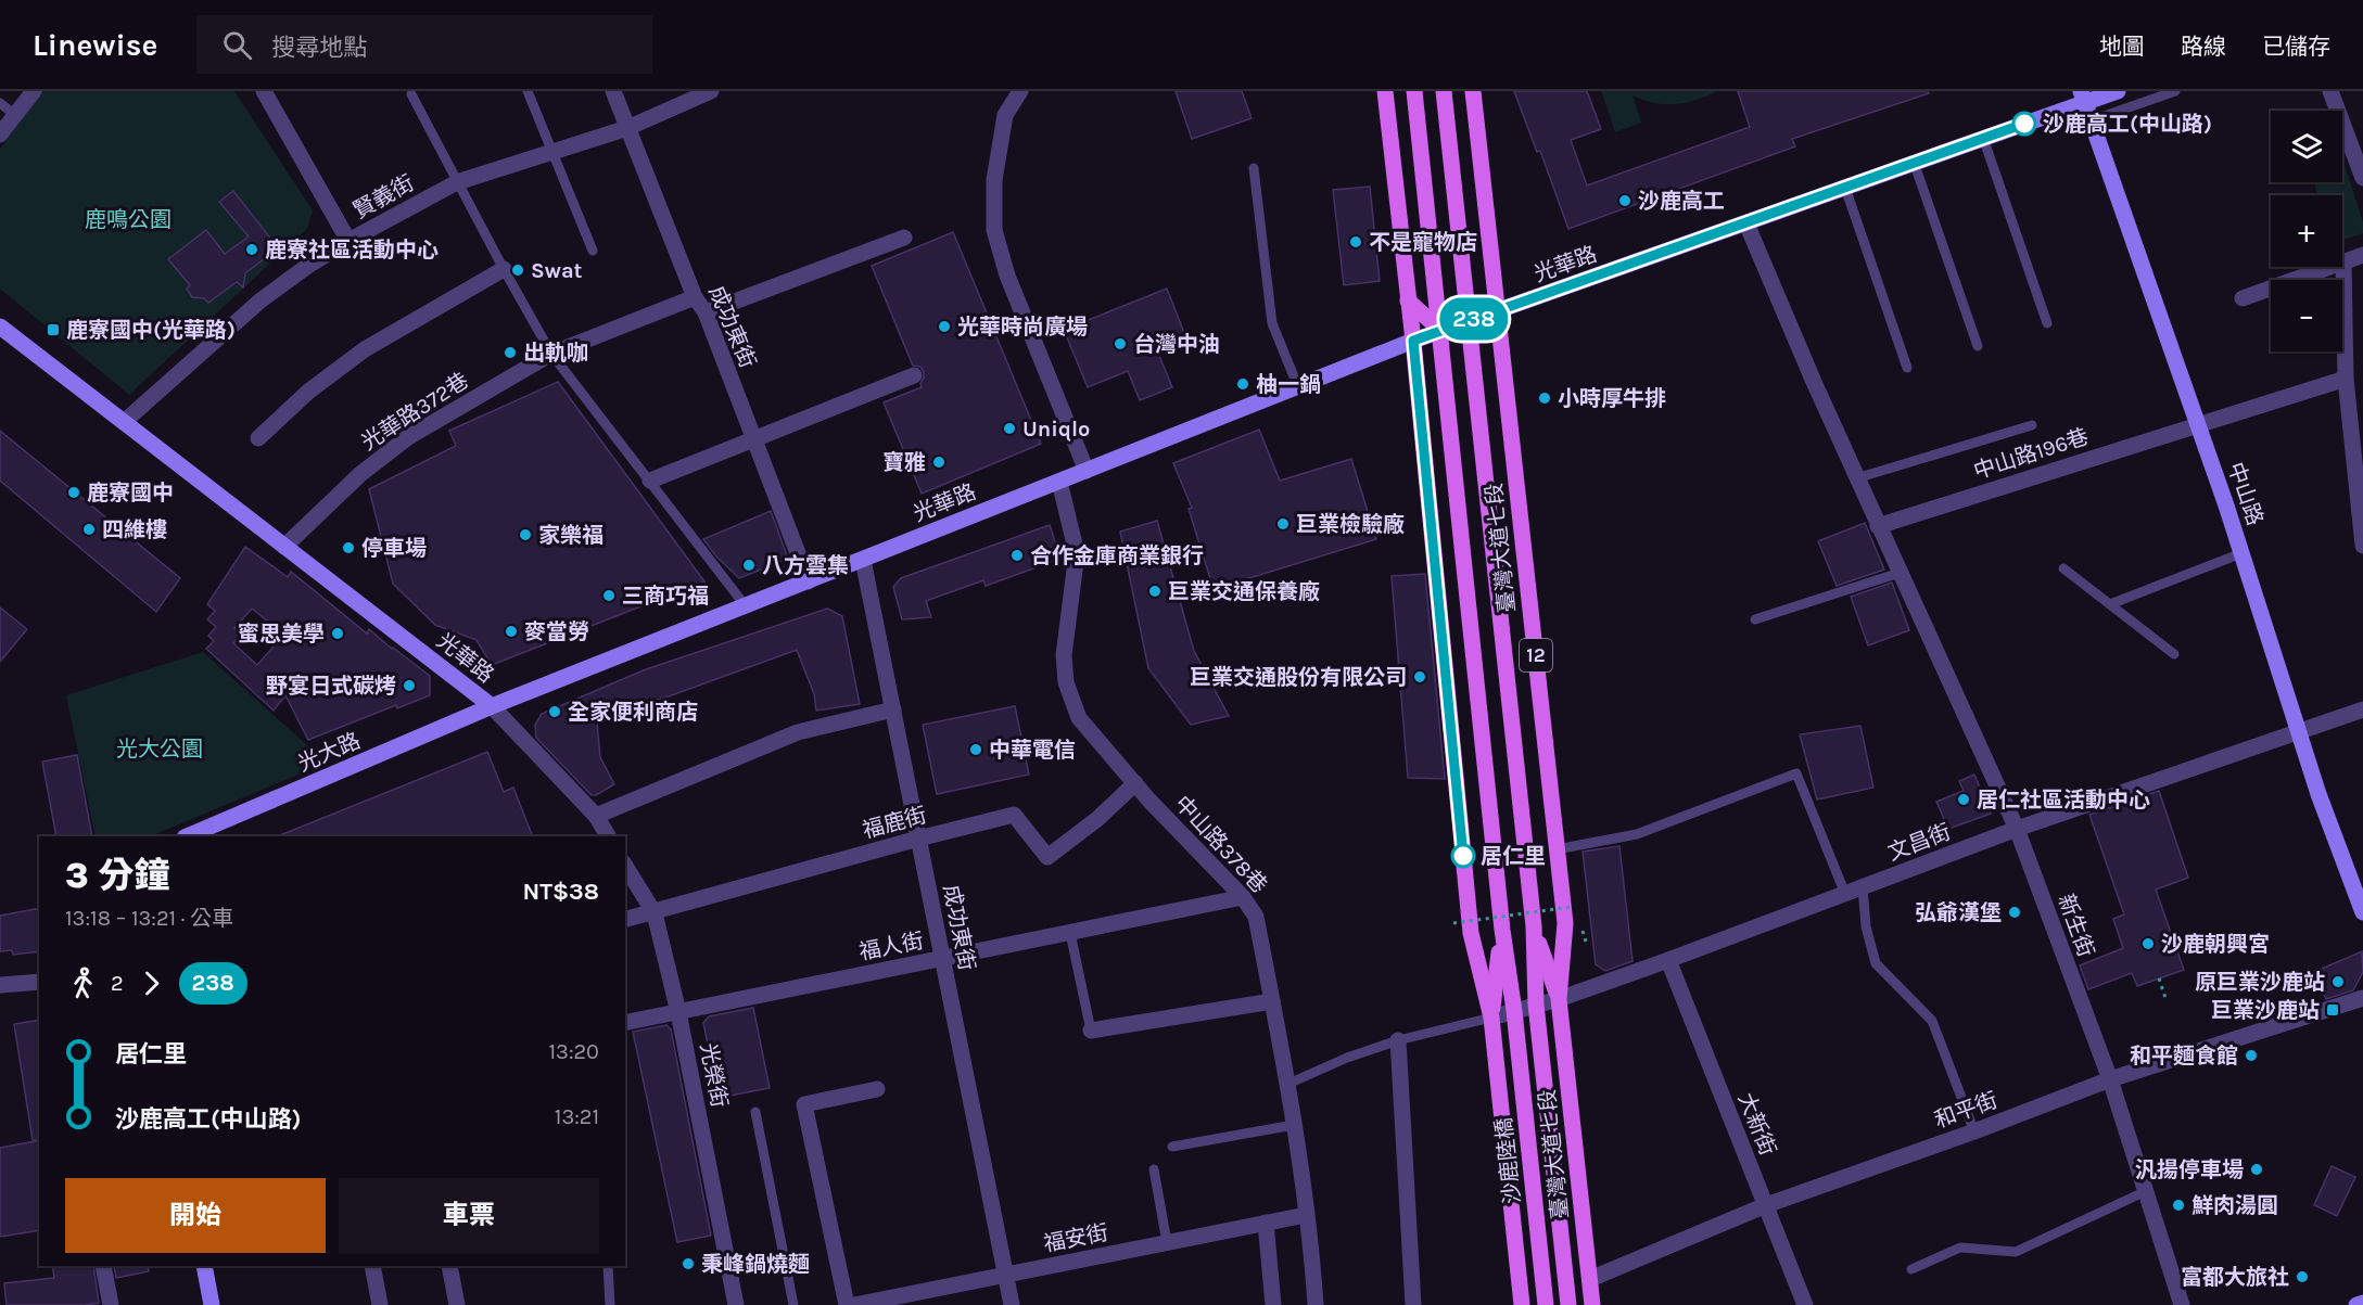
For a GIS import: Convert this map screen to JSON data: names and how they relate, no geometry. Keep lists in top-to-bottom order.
{
  "streets": {
    "main road": ["臺灣大道七段", "12", "沙鹿陸橋"],
    "street": [
      "賢義街",
      "光華路",
      "成功東街",
      "光華路372巷",
      "中山路196巷",
      "中山路",
      "光大路",
      "福鹿街",
      "文昌街",
      "中山路378巷",
      "新生街",
      "福人街",
      "光榮街",
      "和平街",
      "大新街",
      "福安街"
    ]
  },
  "crossings": [
    ["賢義街", "光華路"],
    ["賢義街", "成功東街"],
    ["光華路", "成功東街"],
    ["光華路", "光華路372巷"],
    ["光華路", "臺灣大道七段"],
    ["光華路", "光大路"],
    ["光華路", "中山路378巷"],
    ["光華路", "新生街"],
    ["成功東街", "光華路372巷"],
    ["成功東街", "福鹿街"],
    ["成功東街", "福人街"],
    ["成功東街", "福安街"],
    ["中山路196巷", "中山路"],
    ["中山路196巷", "新生街"],
    ["中山路", "文昌街"],
    ["臺灣大道七段", "12"],
    ["臺灣大道七段", "文昌街"],
    ["臺灣大道七段", "和平街"],
    ["臺灣大道七段", "沙鹿陸橋"],
    ["12", "文昌街"],
    ["福鹿街", "中山路378巷"],
    ["福鹿街", "光榮街"],
    ["文昌街", "新生街"],
    ["文昌街", "大新街"],
    ["文昌街", "沙鹿陸橋"],
    ["中山路378巷", "福人街"],
    ["中山路378巷", "福安街"],
    ["新生街", "和平街"],
    ["福人街", "光榮街"],
    ["和平街", "大新街"]
  ],
  "parks": ["鹿鳴公園", "光大公園"],
  "places": {
    "other": [
      "沙鹿高工(中山路)",
      "沙鹿高工",
      "不是寵物店",
      "鹿寮社區活動中心",
      "Swat",
      "光華時尚廣場",
      "台灣中油",
      "出軌咖",
      "柚一鍋",
      "小時厚牛排",
      "Uniqlo",
      "寶雅",
      "鹿寮國中",
      "巨業檢驗廠",
      "四維樓",
      "家樂福",
      "停車場",
      "合作金庫商業銀行",
      "八方雲集",
      "巨業交通保養廠",
      "三商巧福",
      "麥當勞",
      "蜜思美學",
      "巨業交通股份有限公司",
      "野宴日式碳烤",
      "全家便利商店",
      "中華電信",
      "居仁社區活動中心",
      "居仁里",
      "弘爺漢堡",
      "沙鹿朝興宮",
      "原巨業沙鹿站",
      "和平麵食館",
      "汎揚停車場",
      "鮮肉湯圓",
      "秉峰鍋燒麵",
      "富都大旅社"
    ],
    "transit": ["鹿寮國中(光華路)", "巨業沙鹿站"]
  },
  "lines": ["bus line 238"],
  "page": {
    "header": "Linewise",
    "search": "搜尋地點",
    "nav": ["地圖", "路線", "已儲存"],
    "on_map": "238",
    "map_buttons": ["+", "−"],
    "heading": ["3 分鐘", "13:18 – 13:21 · 公車", "NT$38"],
    "legs": ["2", "238"],
    "list": [
      {
        "name": "居仁里",
        "value": "13:20"
      },
      {
        "name": "沙鹿高工(中山路)",
        "value": "13:21"
      }
    ],
    "buttons": ["開始", "車票"]
  }
}
